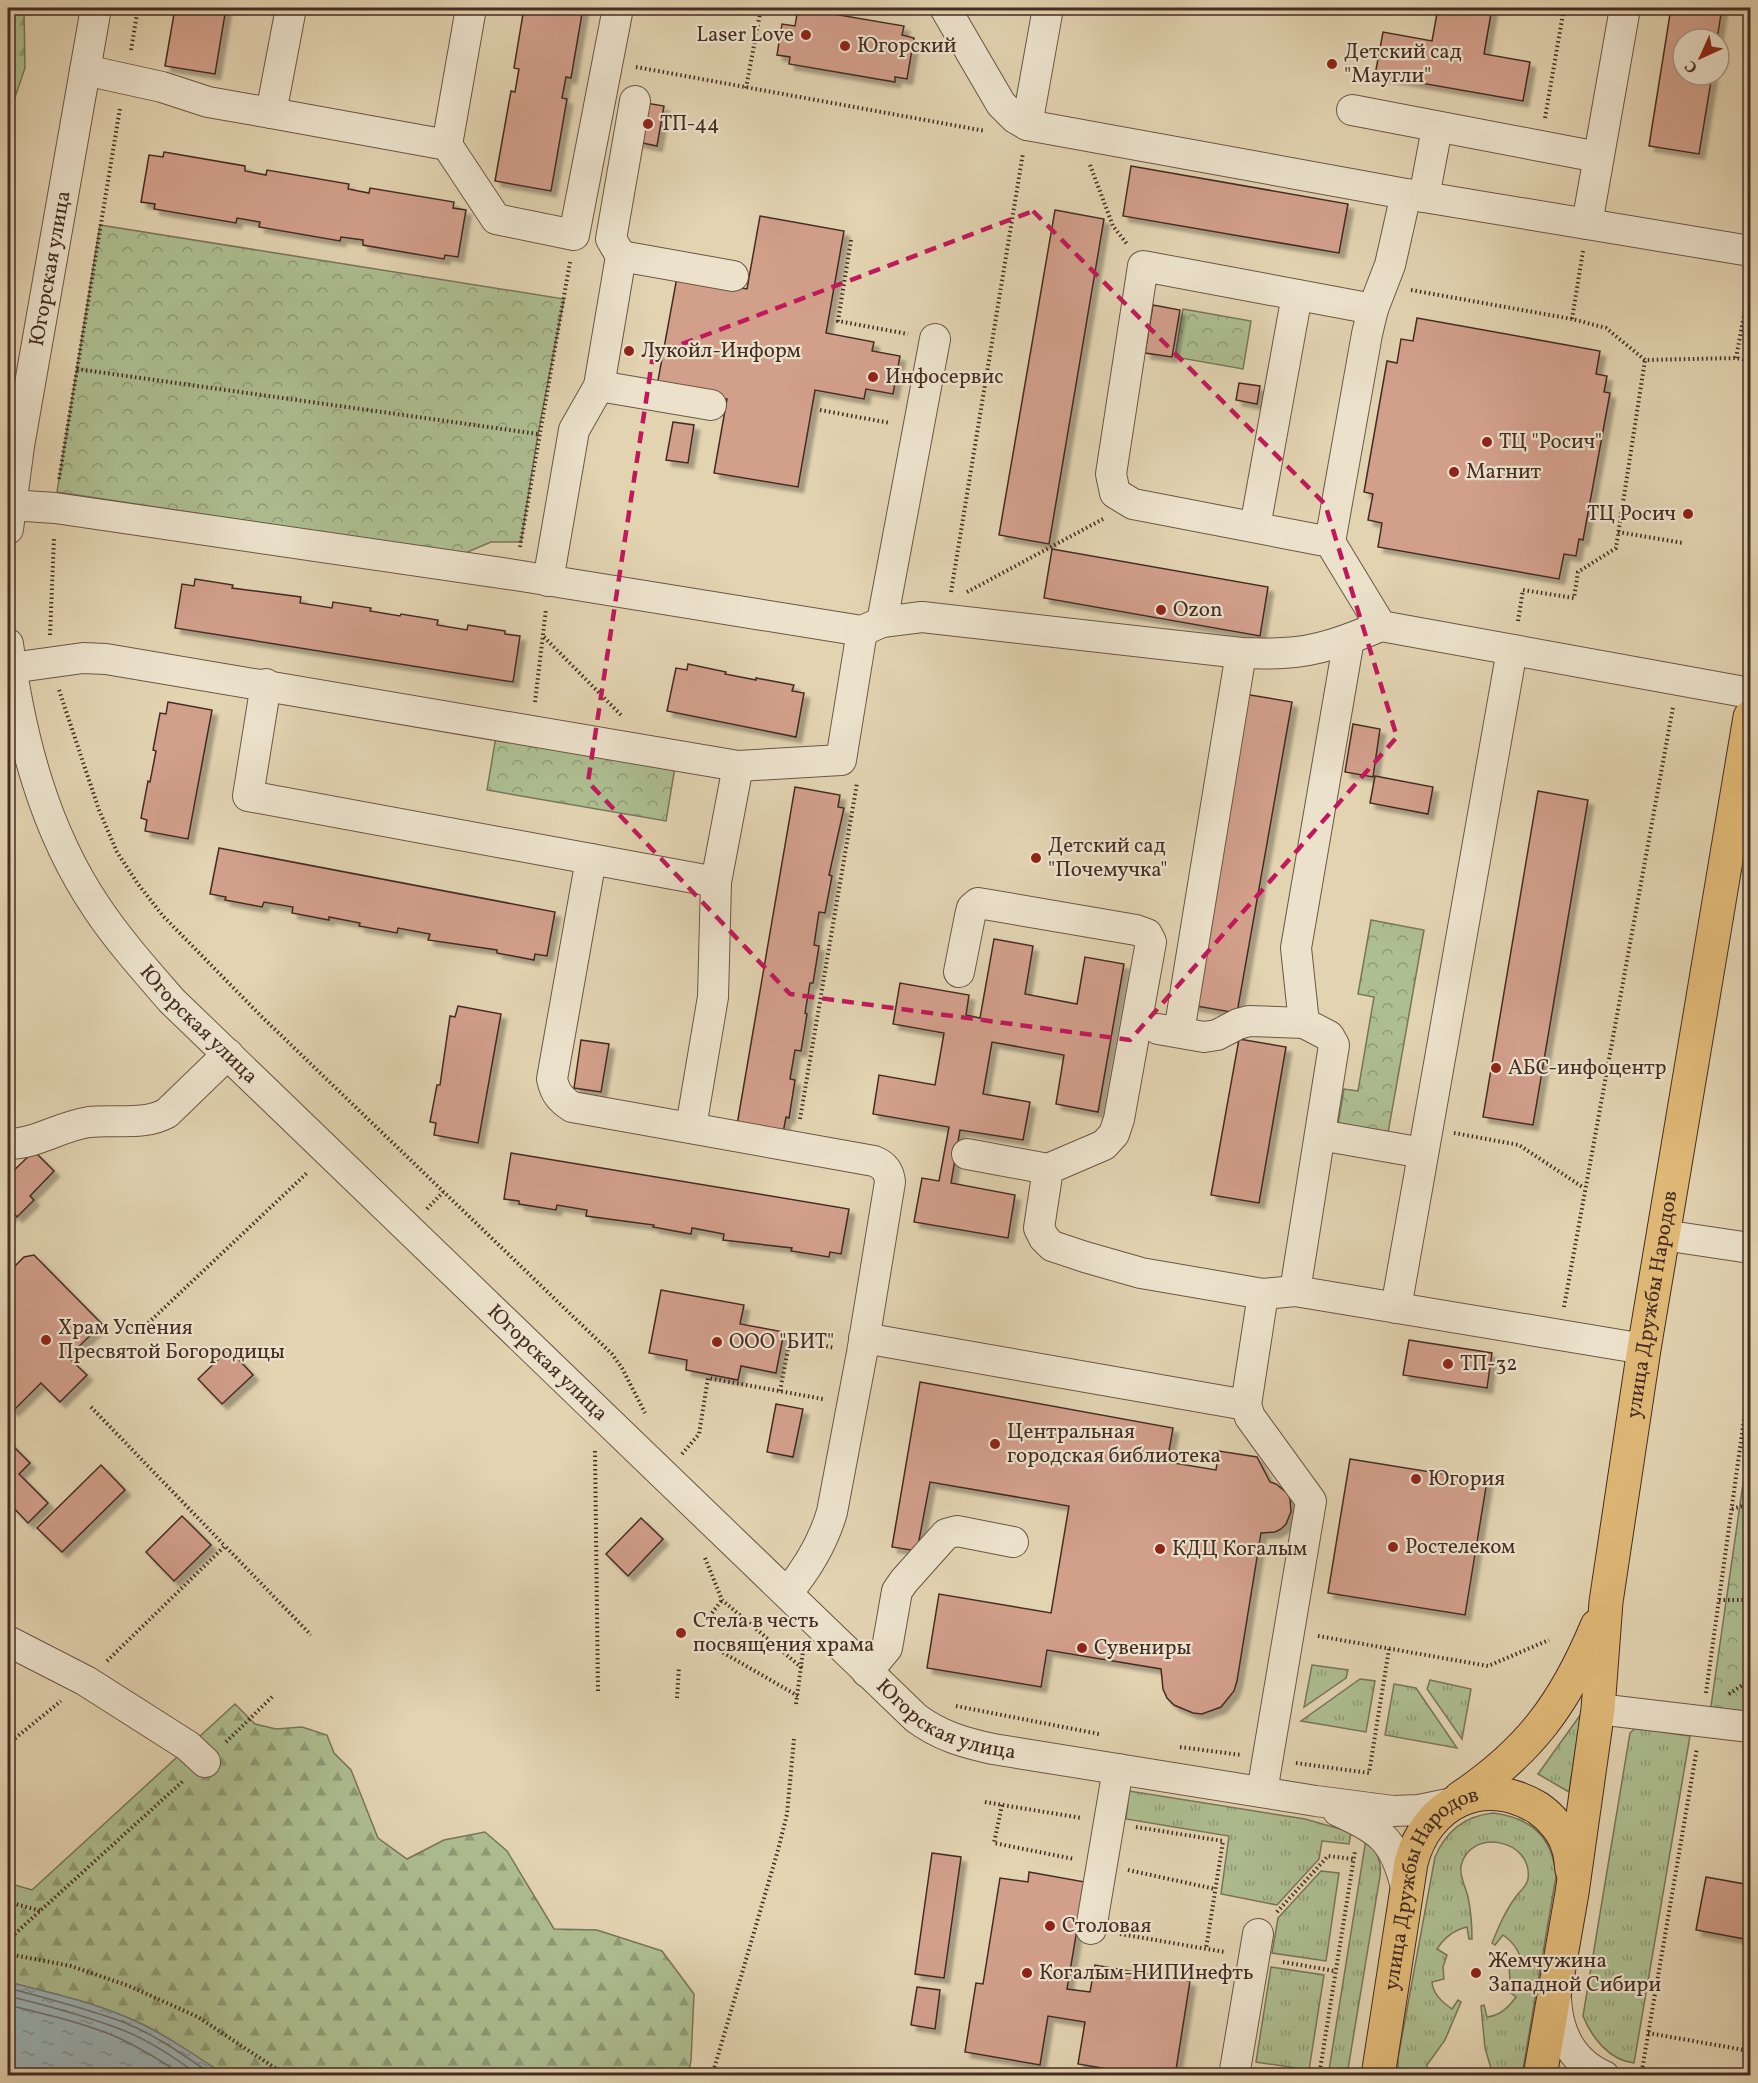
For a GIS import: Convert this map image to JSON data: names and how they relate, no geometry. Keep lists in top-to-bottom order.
{
  "streets": {
    "main road": ["улица Дружбы Народов"],
    "street": ["Югорская улица"]
  },
  "places": [
    "Laser Love",
    "Югорский",
    "Детский сад \"Маугли\"",
    "ТП-44",
    "Лукойл-Информ",
    "Инфосервис",
    "ТЦ \"Росич\"",
    "Магнит",
    "ТЦ Росич",
    "Ozon",
    "Детский сад \"Почемучка\"",
    "АБС-инфоцентр",
    "Храм Успения Пресвятой Богородицы",
    "ООО \"БИТ\"",
    "ТП-32",
    "Центральная городская библиотека",
    "Югория",
    "Ростелеком",
    "КДЦ Когалым",
    "Стела в честь посвящения храма",
    "Сувениры",
    "Столовая",
    "Когалым-НИПИнефть",
    "Жемчужина Западной Сибири"
  ],
  "north": "bottom left"
}
